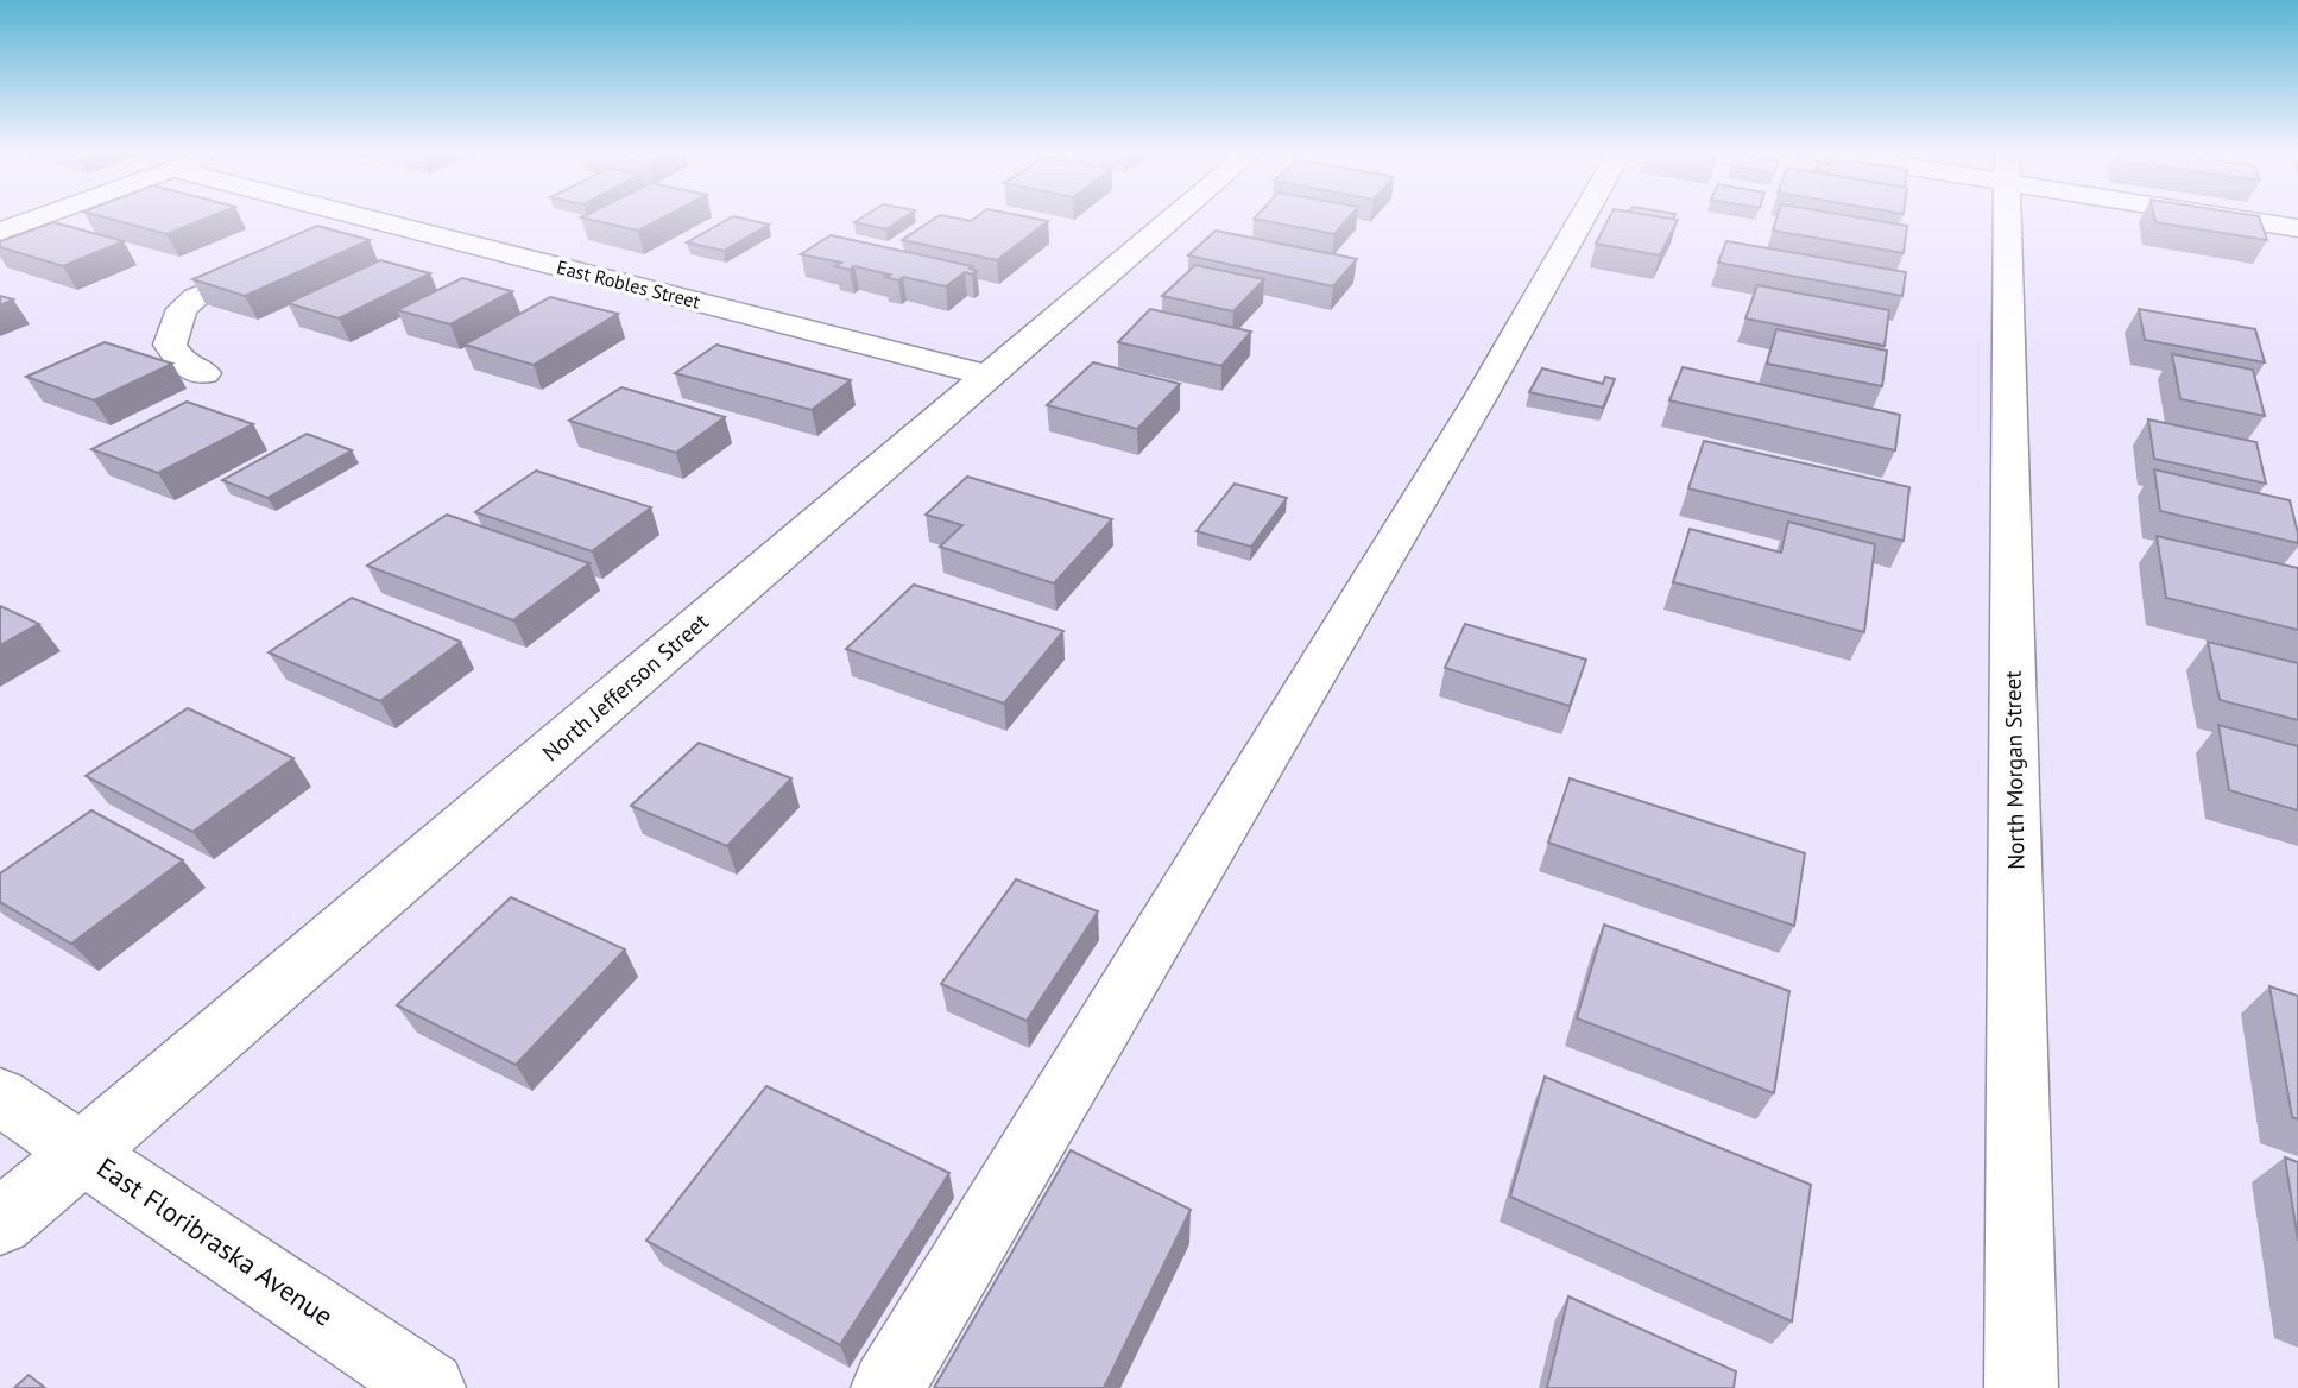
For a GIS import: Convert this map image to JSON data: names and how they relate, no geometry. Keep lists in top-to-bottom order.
{
  "streets": {
    "street": [
      "East Robles Street",
      "North Jefferson Street",
      "North Morgan Street",
      "East Floribraska Avenue"
    ]
  },
  "crossings": [
    ["East Robles Street", "North Jefferson Street"],
    ["North Jefferson Street", "East Floribraska Avenue"]
  ]
}
